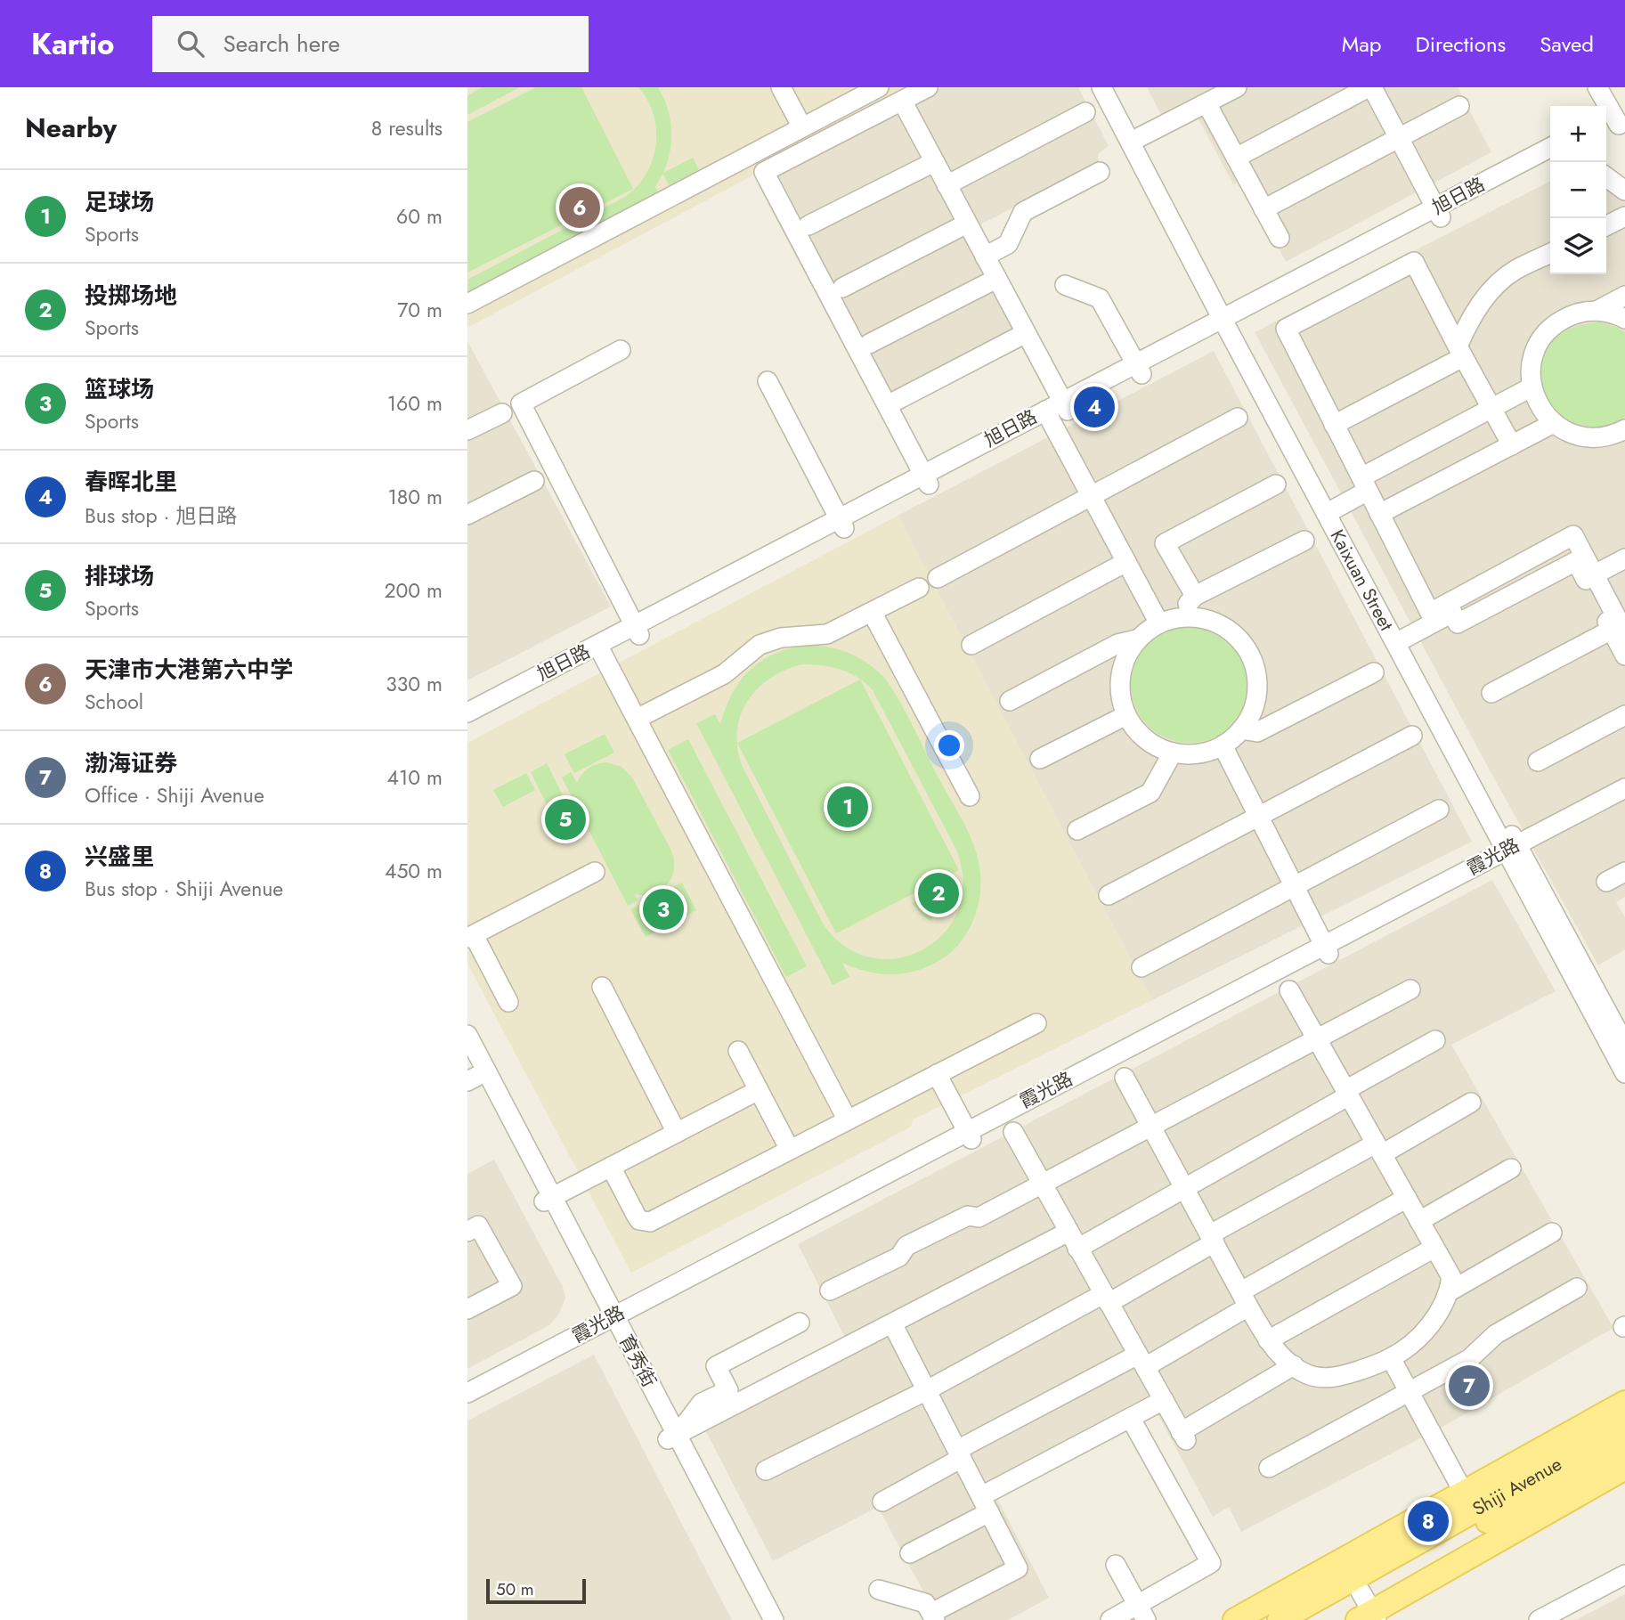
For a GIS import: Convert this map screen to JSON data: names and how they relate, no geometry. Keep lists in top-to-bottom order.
{
  "streets": {
    "main road": ["Shiji Avenue"],
    "street": [
      "旭日路",
      "Kaixuan Street",
      "霞光路",
      "育秀街"
    ]
  },
  "crossings": [
    ["旭日路", "Kaixuan Street"],
    ["Kaixuan Street", "霞光路"],
    ["霞光路", "育秀街"]
  ],
  "scale_bar": "50 m",
  "page": {
    "header": "Kartio",
    "search": "Search here",
    "nav": ["Map", "Directions", "Saved"],
    "heading": ["Nearby", "8 results"],
    "map_buttons": ["+", "−"],
    "list": [
      {
        "mark": "1",
        "name": "足球场",
        "note": "Sports",
        "value": "60 m"
      },
      {
        "mark": "2",
        "name": "投掷场地",
        "note": "Sports",
        "value": "70 m"
      },
      {
        "mark": "3",
        "name": "篮球场",
        "note": "Sports",
        "value": "160 m"
      },
      {
        "mark": "4",
        "name": "春晖北里",
        "note": "Bus stop · 旭日路",
        "value": "180 m"
      },
      {
        "mark": "5",
        "name": "排球场",
        "note": "Sports",
        "value": "200 m"
      },
      {
        "mark": "6",
        "name": "天津市大港第六中学",
        "note": "School",
        "value": "330 m"
      },
      {
        "mark": "7",
        "name": "渤海证券",
        "note": "Office · Shiji Avenue",
        "value": "410 m"
      },
      {
        "mark": "8",
        "name": "兴盛里",
        "note": "Bus stop · Shiji Avenue",
        "value": "450 m"
      }
    ],
    "pins": [
      "6",
      "4",
      "1",
      "5",
      "2",
      "3",
      "7",
      "8"
    ],
    "scale": "50 m"
  }
}
